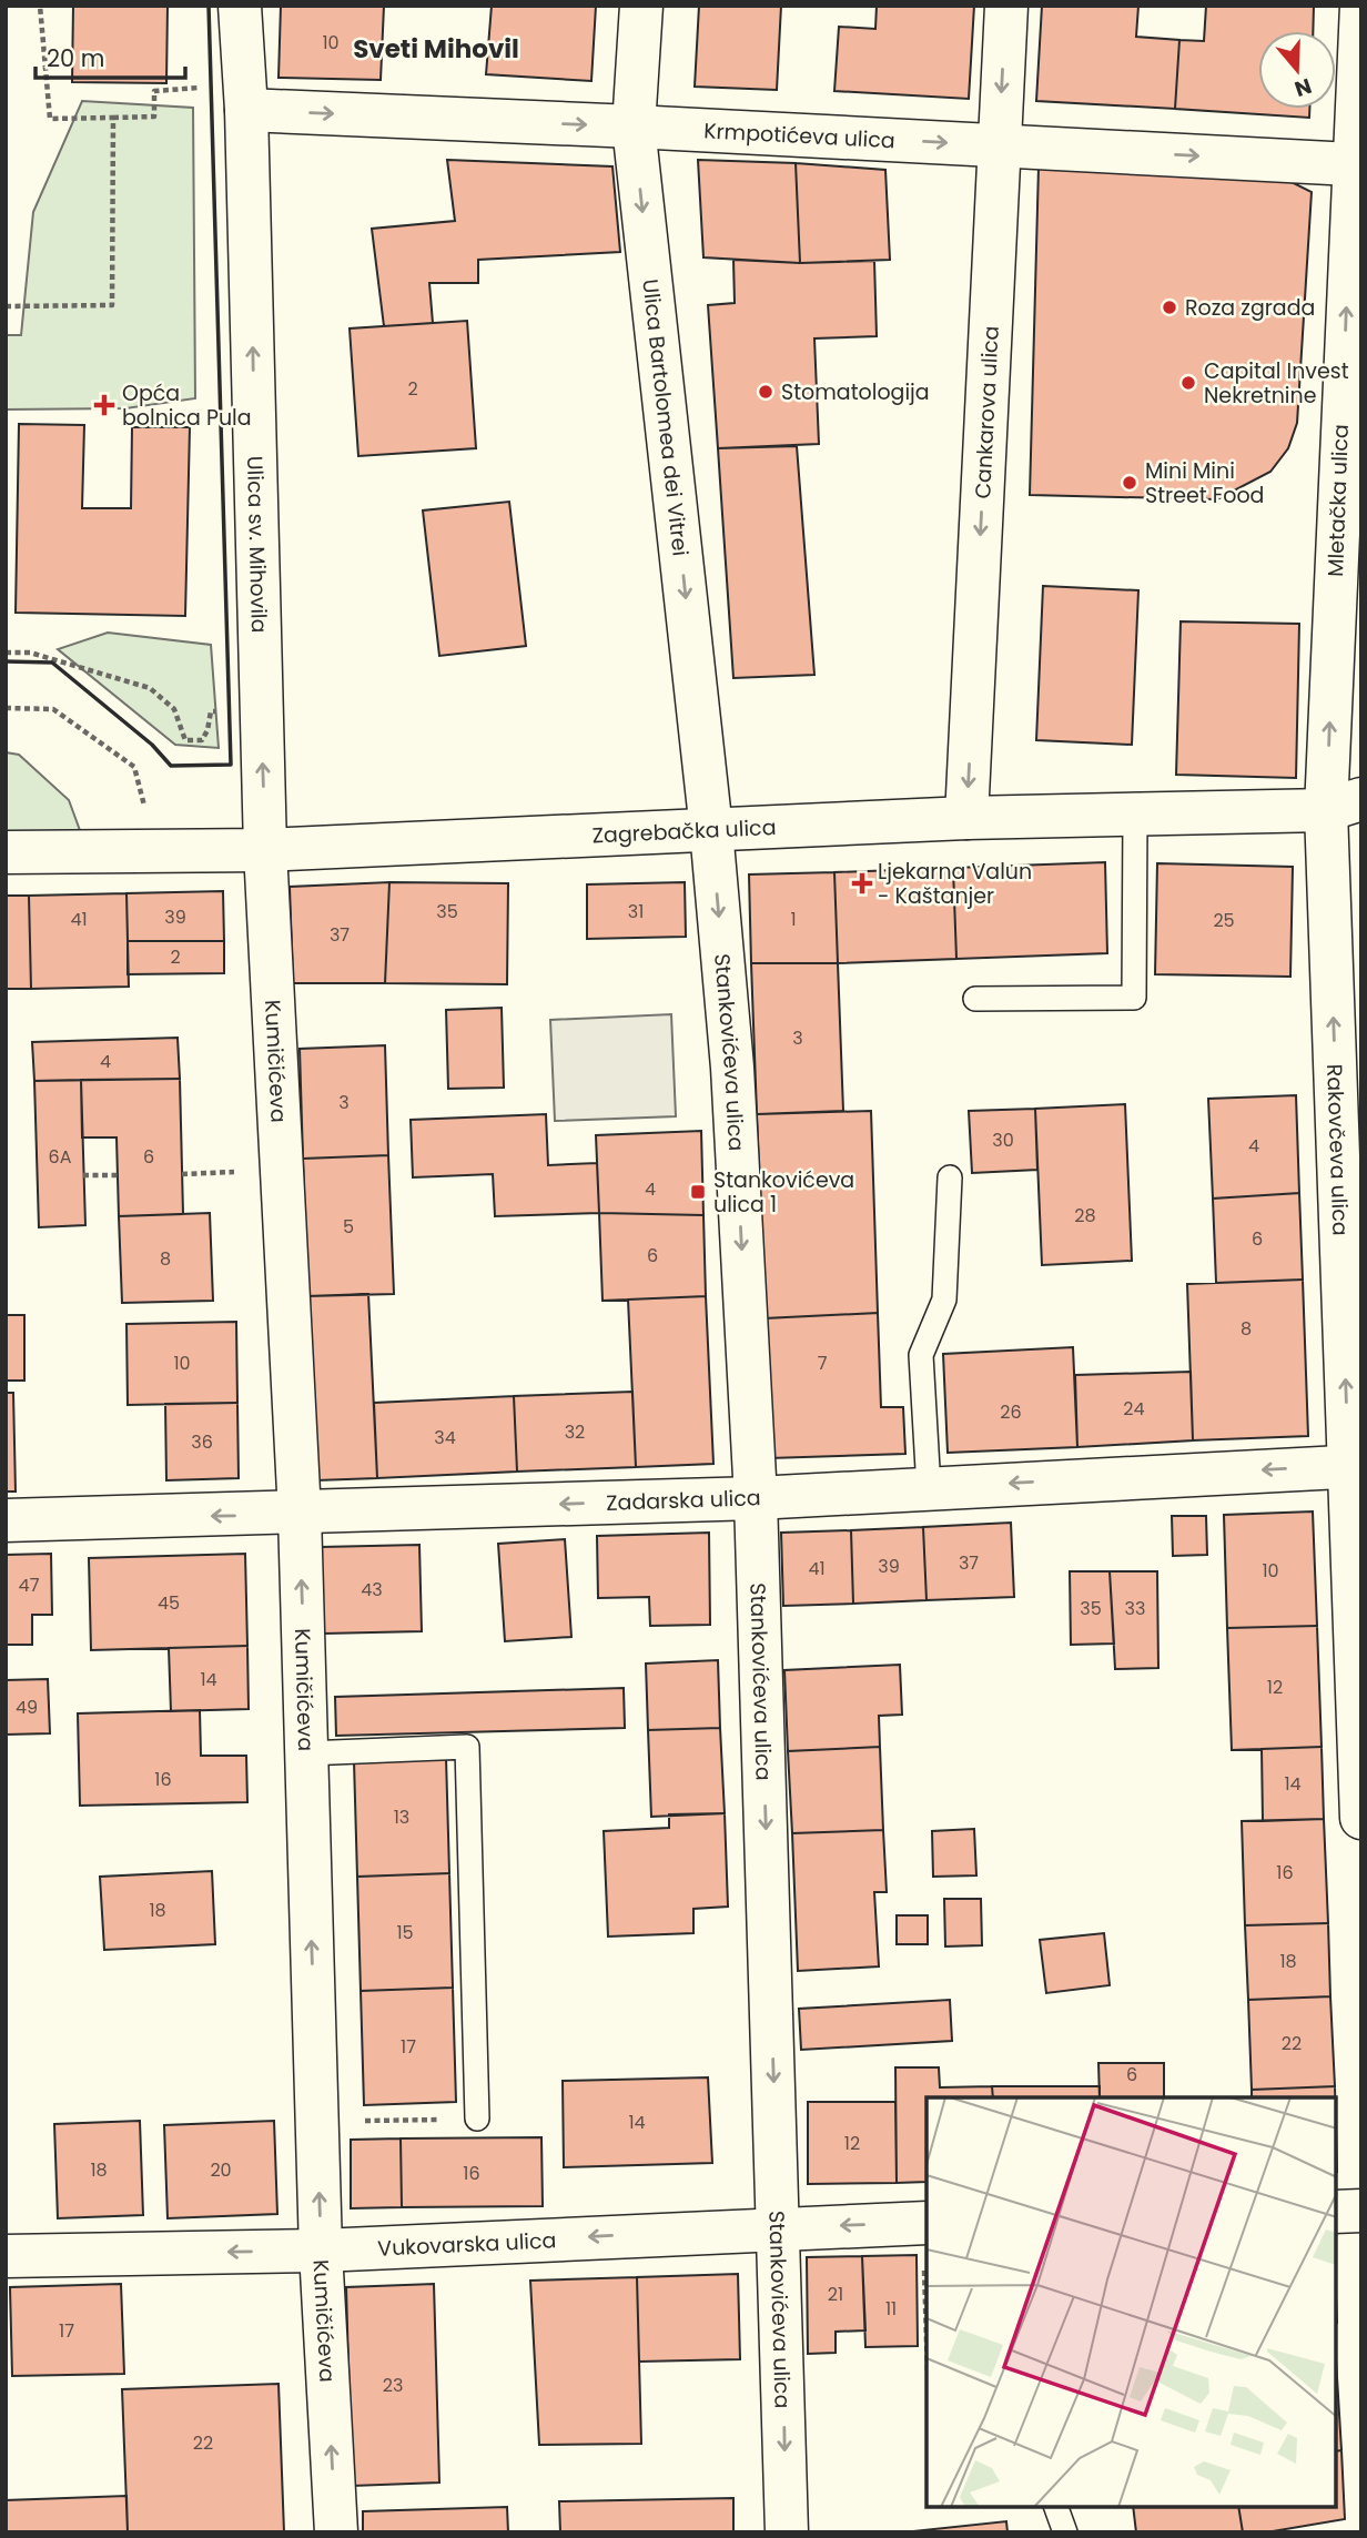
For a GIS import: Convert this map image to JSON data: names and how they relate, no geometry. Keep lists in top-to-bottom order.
{
  "streets": {
    "street": [
      "Krmpotićeva ulica",
      "Cankarova ulica",
      "Ulica Bartolomea dei Vitrei",
      "Mletačka ulica",
      "Ulica sv. Mihovila",
      "Zagrebačka ulica",
      "Stankovićeva ulica",
      "Kumičićeva",
      "Rakovčeva ulica",
      "Zadarska ulica",
      "Vukovarska ulica"
    ]
  },
  "crossings": [
    ["Krmpotićeva ulica", "Cankarova ulica"],
    ["Krmpotićeva ulica", "Ulica Bartolomea dei Vitrei"],
    ["Krmpotićeva ulica", "Mletačka ulica"],
    ["Krmpotićeva ulica", "Ulica sv. Mihovila"],
    ["Cankarova ulica", "Zagrebačka ulica"],
    ["Ulica Bartolomea dei Vitrei", "Zagrebačka ulica"],
    ["Ulica Bartolomea dei Vitrei", "Stankovićeva ulica"],
    ["Mletačka ulica", "Zagrebačka ulica"],
    ["Mletačka ulica", "Rakovčeva ulica"],
    ["Ulica sv. Mihovila", "Zagrebačka ulica"],
    ["Ulica sv. Mihovila", "Kumičićeva"],
    ["Zagrebačka ulica", "Stankovićeva ulica"],
    ["Zagrebačka ulica", "Kumičićeva"],
    ["Zagrebačka ulica", "Rakovčeva ulica"],
    ["Stankovićeva ulica", "Zadarska ulica"],
    ["Stankovićeva ulica", "Vukovarska ulica"],
    ["Kumičićeva", "Zadarska ulica"],
    ["Kumičićeva", "Vukovarska ulica"],
    ["Rakovčeva ulica", "Zadarska ulica"]
  ],
  "one_way": [
    "Krmpotićeva ulica",
    "Cankarova ulica",
    "Ulica Bartolomea dei Vitrei",
    "Mletačka ulica",
    "Ulica sv. Mihovila",
    "Stankovićeva ulica",
    "Kumičićeva",
    "Rakovčeva ulica",
    "Zadarska ulica",
    "Vukovarska ulica"
  ],
  "districts": ["Sveti Mihovil"],
  "places": {
    "other": [
      "Roza zgrada",
      "Capital Invest Nekretnine",
      "Stomatologija",
      "Mini Mini Street Food"
    ],
    "health": ["Opća bolnica Pula", "Ljekarna Valun - Kaštanjer"],
    "transit": ["Stankovićeva ulica 1"]
  },
  "house_numbers": [
    "10",
    "2",
    "35",
    "31",
    "39",
    "41",
    "1",
    "25",
    "37",
    "2",
    "3",
    "4",
    "3",
    "30",
    "4",
    "6A",
    "6",
    "4",
    "28",
    "5",
    "6",
    "6",
    "8",
    "8",
    "10",
    "7",
    "24",
    "26",
    "32",
    "34",
    "36",
    "37",
    "39",
    "41",
    "10",
    "47",
    "43",
    "45",
    "35",
    "33",
    "14",
    "12",
    "49",
    "16",
    "14",
    "13",
    "16",
    "18",
    "15",
    "18",
    "22",
    "17",
    "6",
    "14",
    "12",
    "18",
    "20",
    "16",
    "21",
    "11",
    "17",
    "23",
    "22"
  ],
  "scale_bar": "20 m",
  "north": "bottom"
}
